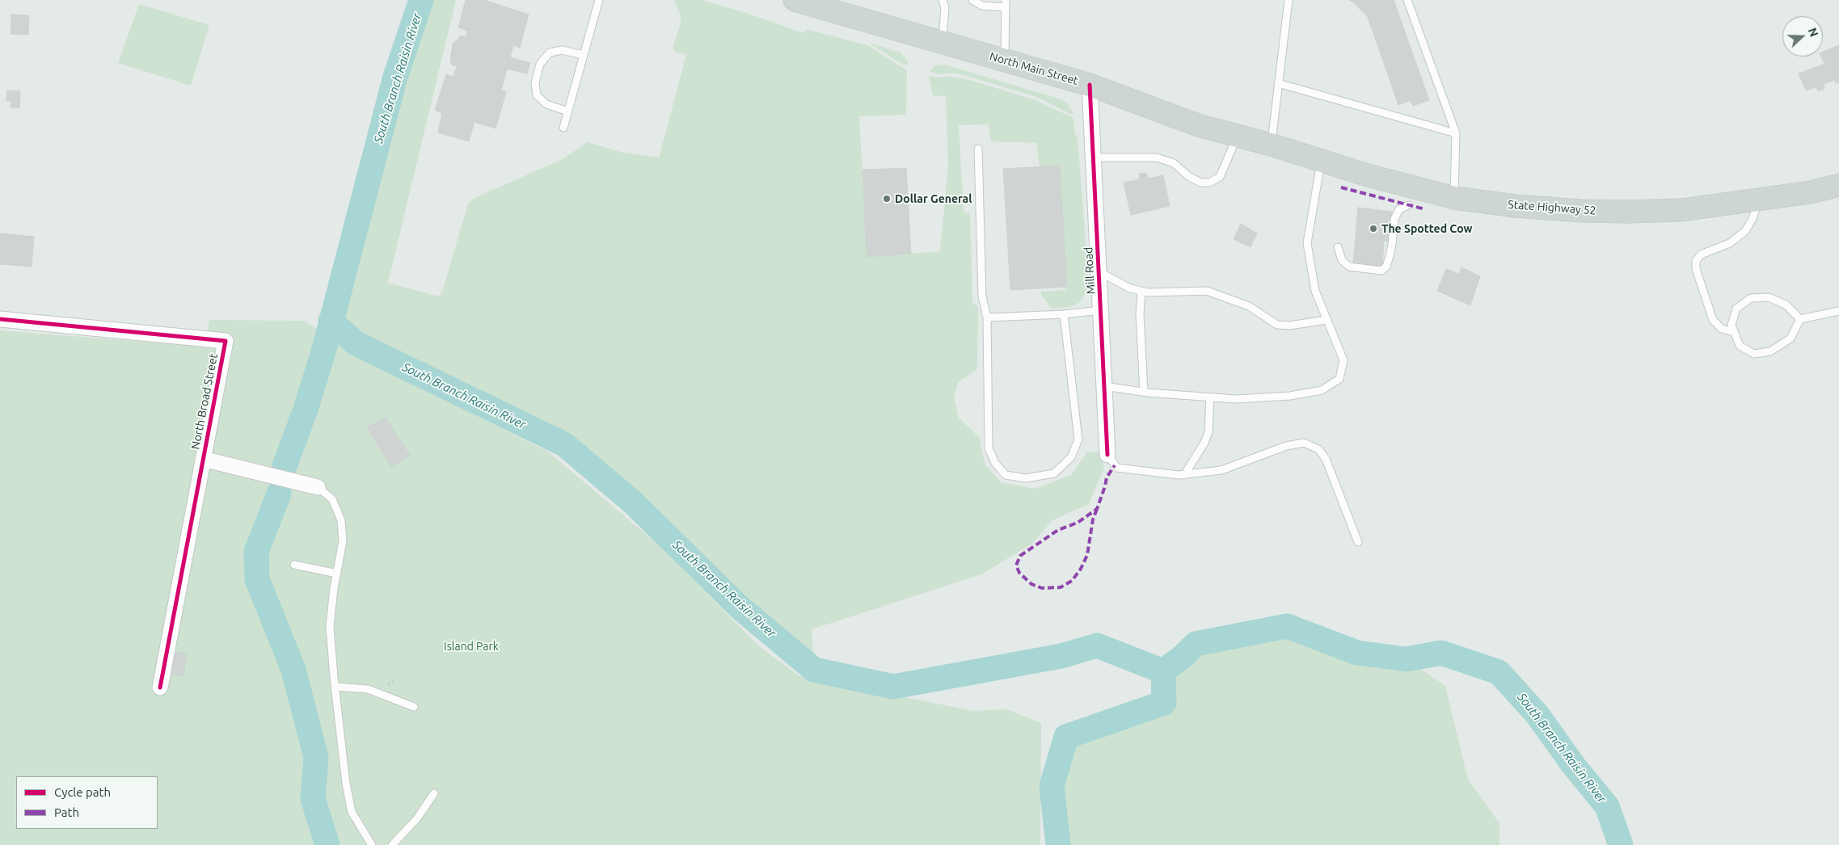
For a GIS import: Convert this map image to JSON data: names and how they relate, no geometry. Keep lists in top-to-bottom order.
{
  "streets": {
    "main road": ["North Main Street", "State Highway 52"],
    "street": ["Mill Road", "North Broad Street"]
  },
  "crossings": [
    ["North Main Street", "State Highway 52"],
    ["North Main Street", "Mill Road"]
  ],
  "water": ["South Branch Raisin River"],
  "parks": ["Island Park"],
  "places": ["Dollar General", "The Spotted Cow"],
  "legend": ["Cycle path", "Path"],
  "north": "right"
}
